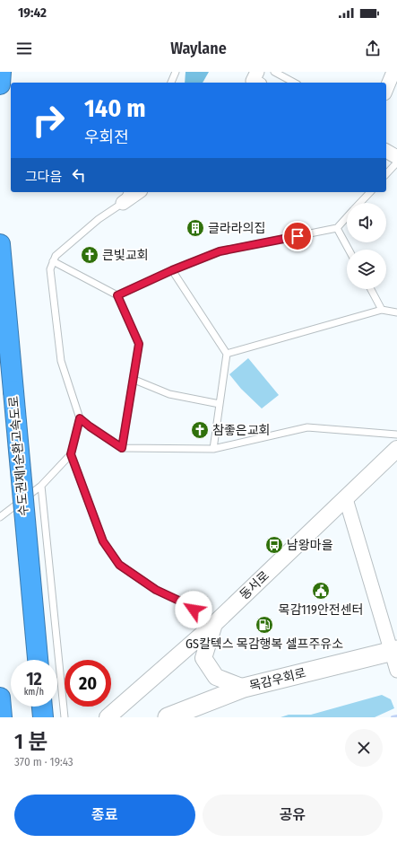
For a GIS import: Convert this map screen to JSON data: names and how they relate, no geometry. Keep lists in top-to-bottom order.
{
  "streets": {
    "highway": ["수도권제1순환고속도로"],
    "main road": ["목감우회로"],
    "street": ["동서로"]
  },
  "places": {
    "building": ["글라라의집"],
    "church": ["큰빛교회", "참좋은교회"],
    "bus stop": ["남왕마을"],
    "public building": ["목감119안전센터"],
    "fuel station": ["GS칼텍스 목감행복 셀프주유소"]
  },
  "page": {
    "status": "19:42",
    "header": "Waylane",
    "turn": ["140 m", "우회전"],
    "then": "그다음",
    "speed": "12 km/h",
    "limit": "20",
    "heading": ["1 분", "370 m · 19:43"],
    "buttons": ["종료", "공유"]
  }
}
